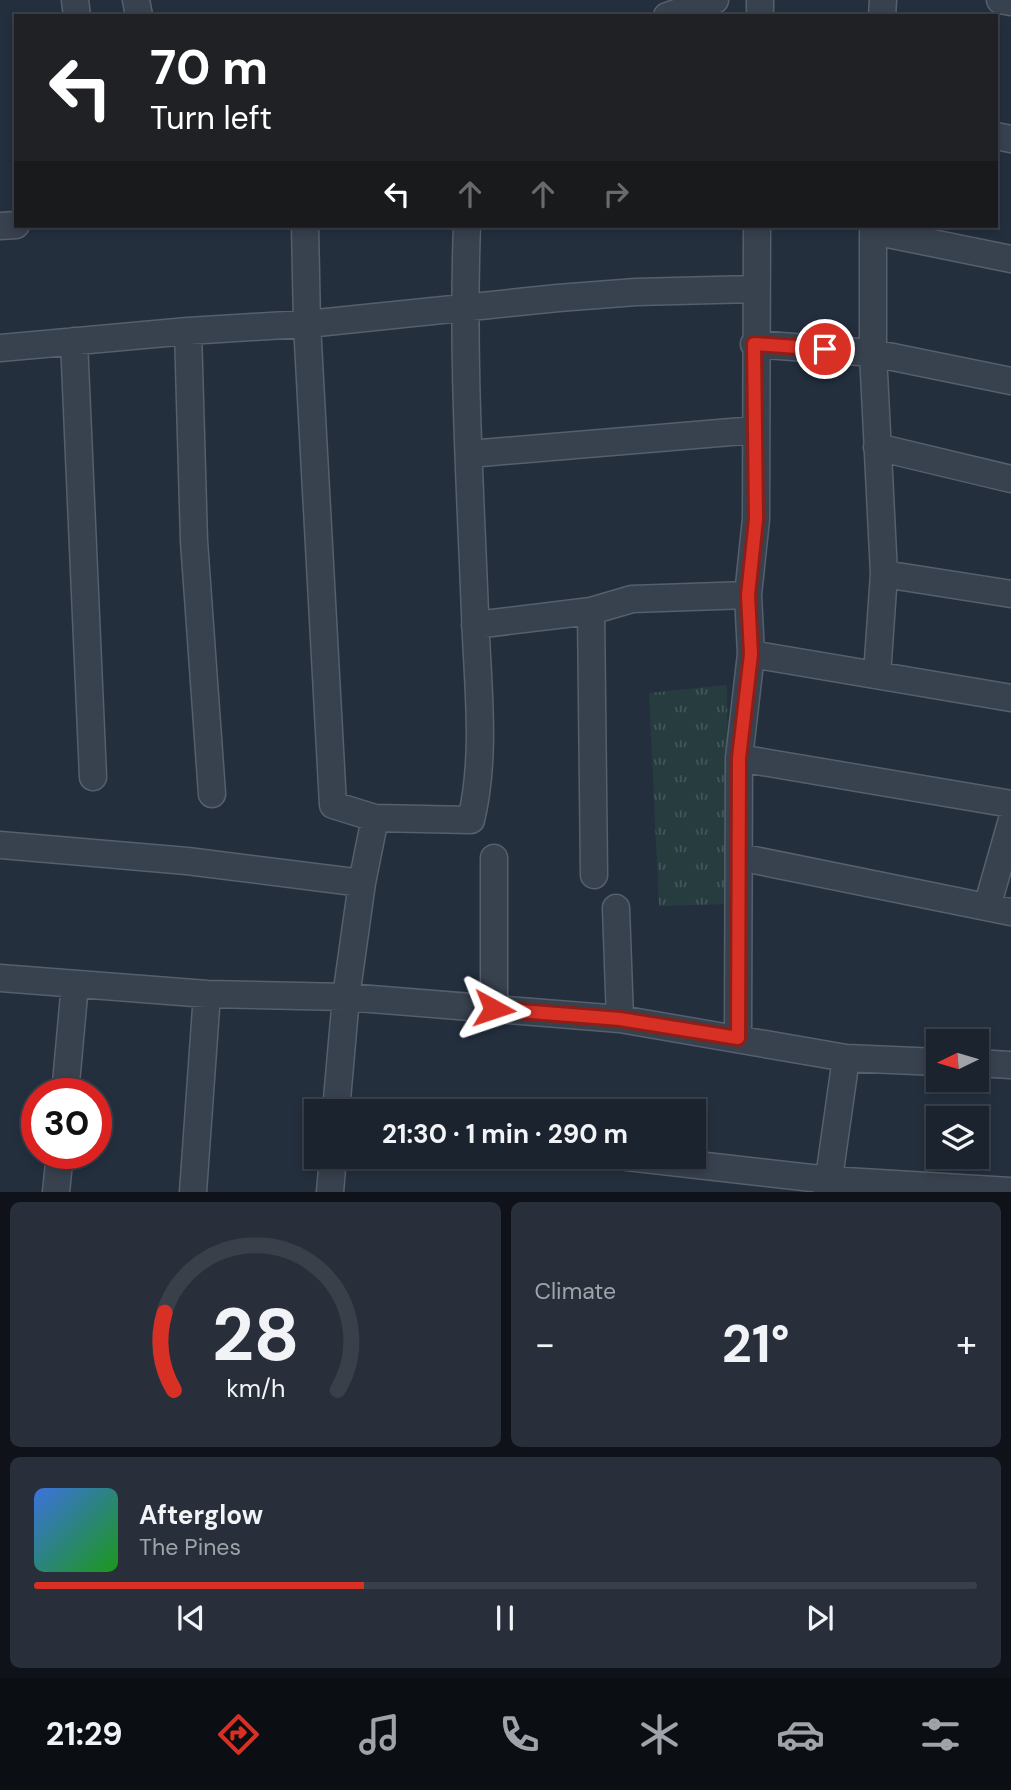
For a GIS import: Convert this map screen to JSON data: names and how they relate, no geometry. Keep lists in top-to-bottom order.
{
  "north": "left",
  "page": {
    "turn": ["70 m", "Turn left"],
    "limit": "30",
    "trip": "21:30 · 1 min · 290 m",
    "tile": "Climate",
    "heat": ["−", "21°", "+"],
    "song": ["Afterglow", "The Pines"],
    "tabs": "21:29",
    "gauge": ["28", "km/h"]
  }
}
